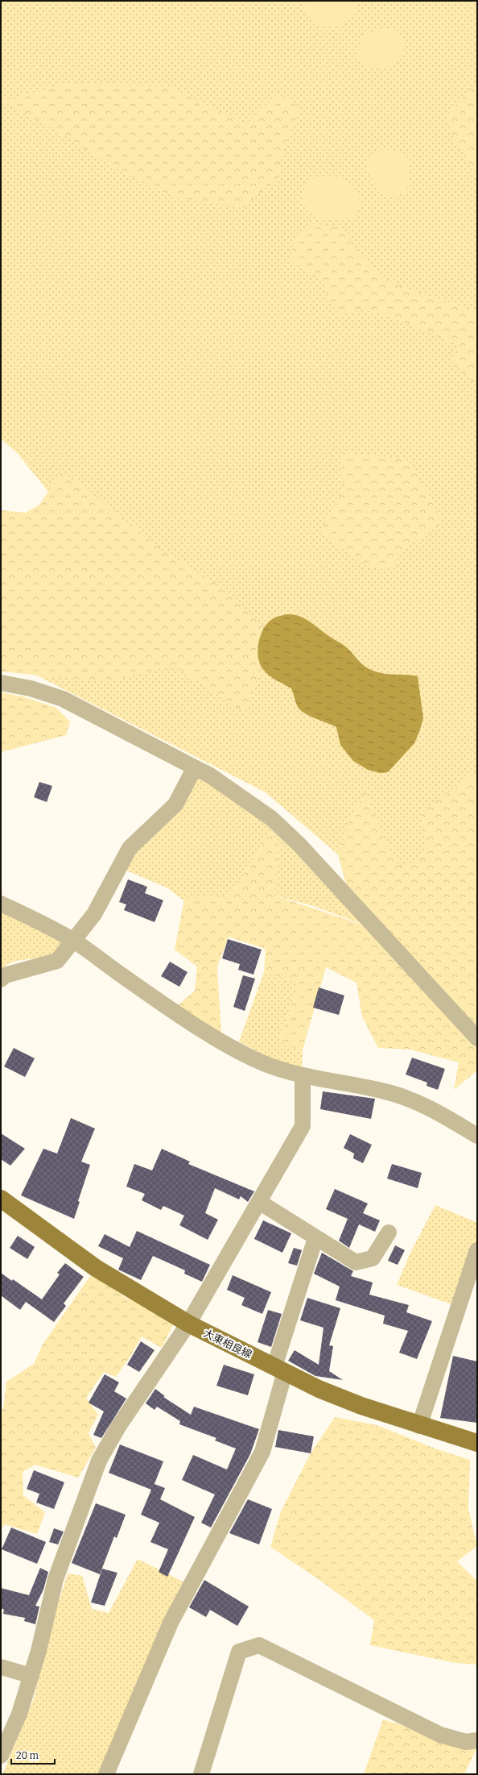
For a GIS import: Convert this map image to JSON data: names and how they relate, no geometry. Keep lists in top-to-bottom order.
{
  "streets": {
    "main road": ["大東相良線"]
  },
  "scale_bar": "20 m"
}
